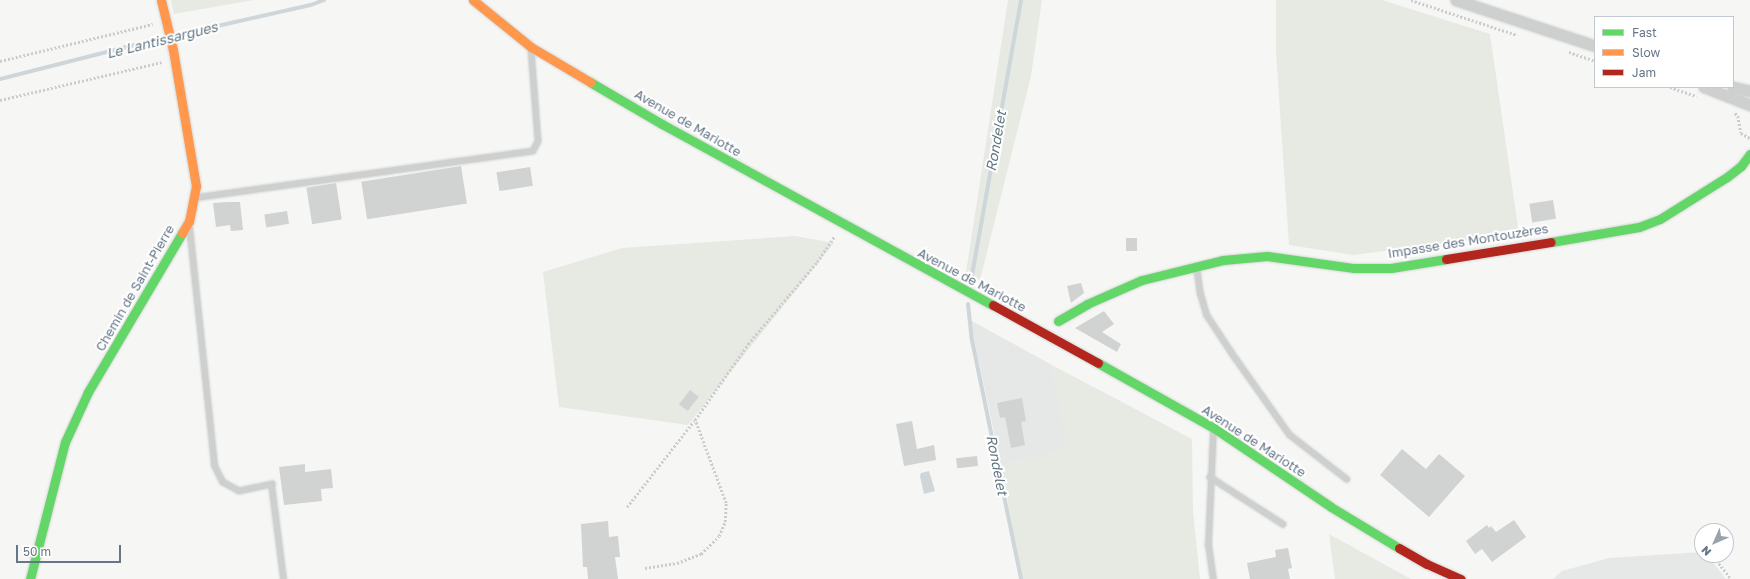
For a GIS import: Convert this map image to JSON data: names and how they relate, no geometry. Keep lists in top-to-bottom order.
{
  "streets": {
    "street": ["Avenue de Mariotte", "Impasse des Montouzères", "Chemin de Saint-Pierre"]
  },
  "water": ["Le Lantissargues", "Rondelet"],
  "legend": ["Fast", "Slow", "Jam"],
  "scale_bar": "50 m",
  "north": "bottom left"
}
